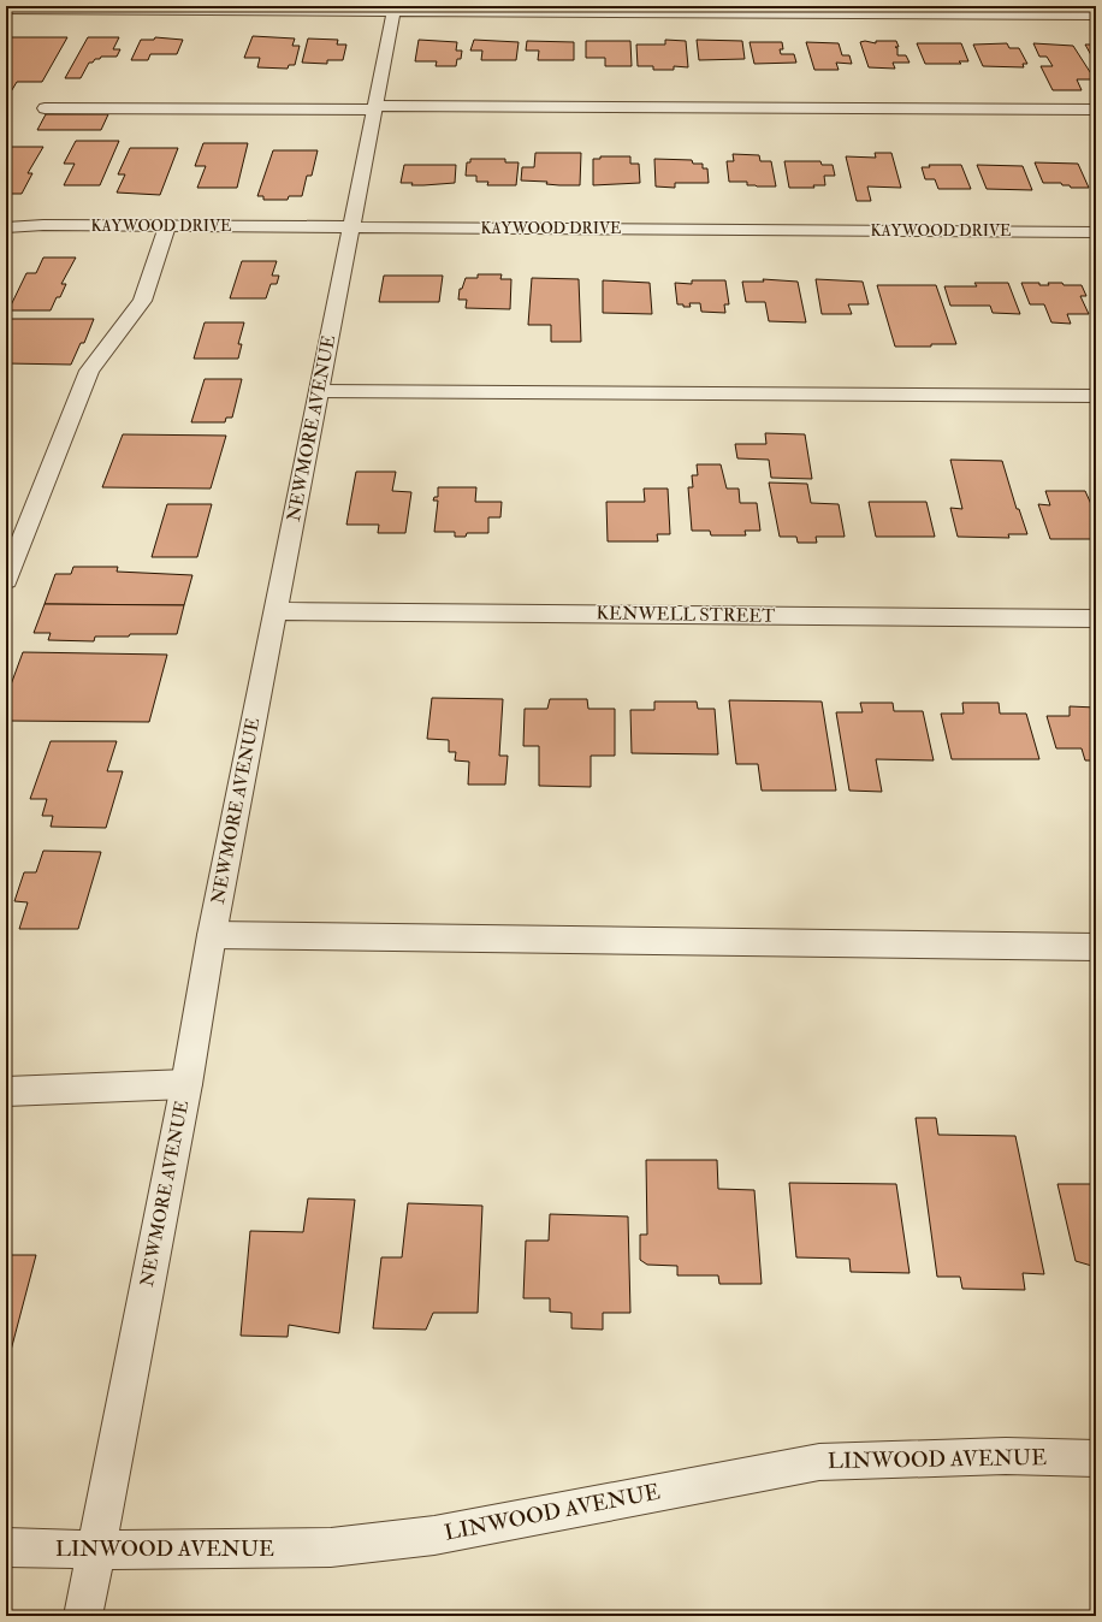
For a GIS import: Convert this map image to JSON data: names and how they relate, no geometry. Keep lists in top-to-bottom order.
{
  "streets": {
    "street": [
      "KAYWOOD DRIVE",
      "NEWMORE AVENUE",
      "KENWELL STREET",
      "LINWOOD AVENUE"
    ]
  },
  "crossings": [
    ["KAYWOOD DRIVE", "NEWMORE AVENUE"],
    ["NEWMORE AVENUE", "KENWELL STREET"],
    ["NEWMORE AVENUE", "LINWOOD AVENUE"]
  ]
}
